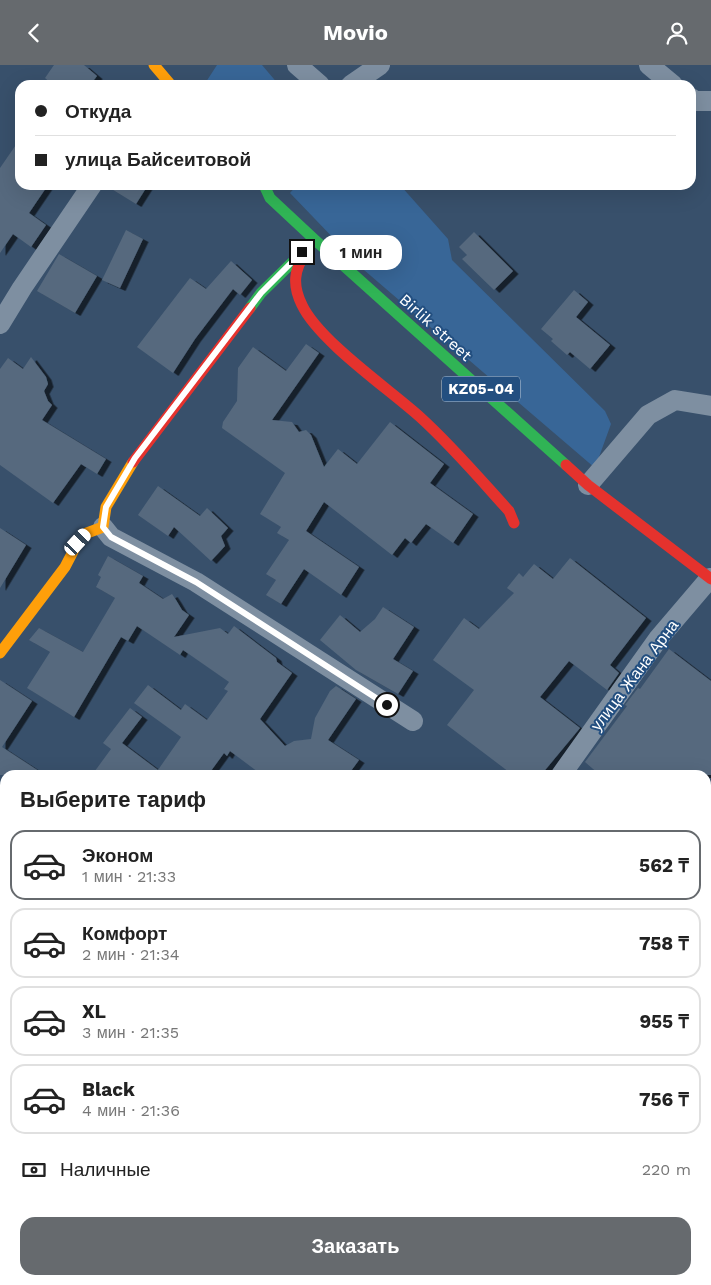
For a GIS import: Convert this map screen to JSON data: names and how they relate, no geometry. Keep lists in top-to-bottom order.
{
  "streets": {
    "street": ["Birlik street", "KZ05-04", "улица Жана Арна"]
  },
  "crossings": [
    ["Birlik street", "улица Жана Арна"]
  ],
  "page": {
    "header": "Movio",
    "banner": ["Откуда", "улица Байсеитовой"],
    "bubble": "1 мин",
    "heading": "Выберите тариф",
    "list": [
      {
        "name": "Эконом",
        "note": "1 мин · 21:33",
        "value": "562 ₸"
      },
      {
        "name": "Комфорт",
        "note": "2 мин · 21:34",
        "value": "758 ₸"
      },
      {
        "name": "XL",
        "note": "3 мин · 21:35",
        "value": "955 ₸"
      },
      {
        "name": "Black",
        "note": "4 мин · 21:36",
        "value": "756 ₸"
      }
    ],
    "pay": ["Наличные", "220 m"],
    "buttons": "Заказать"
  }
}
